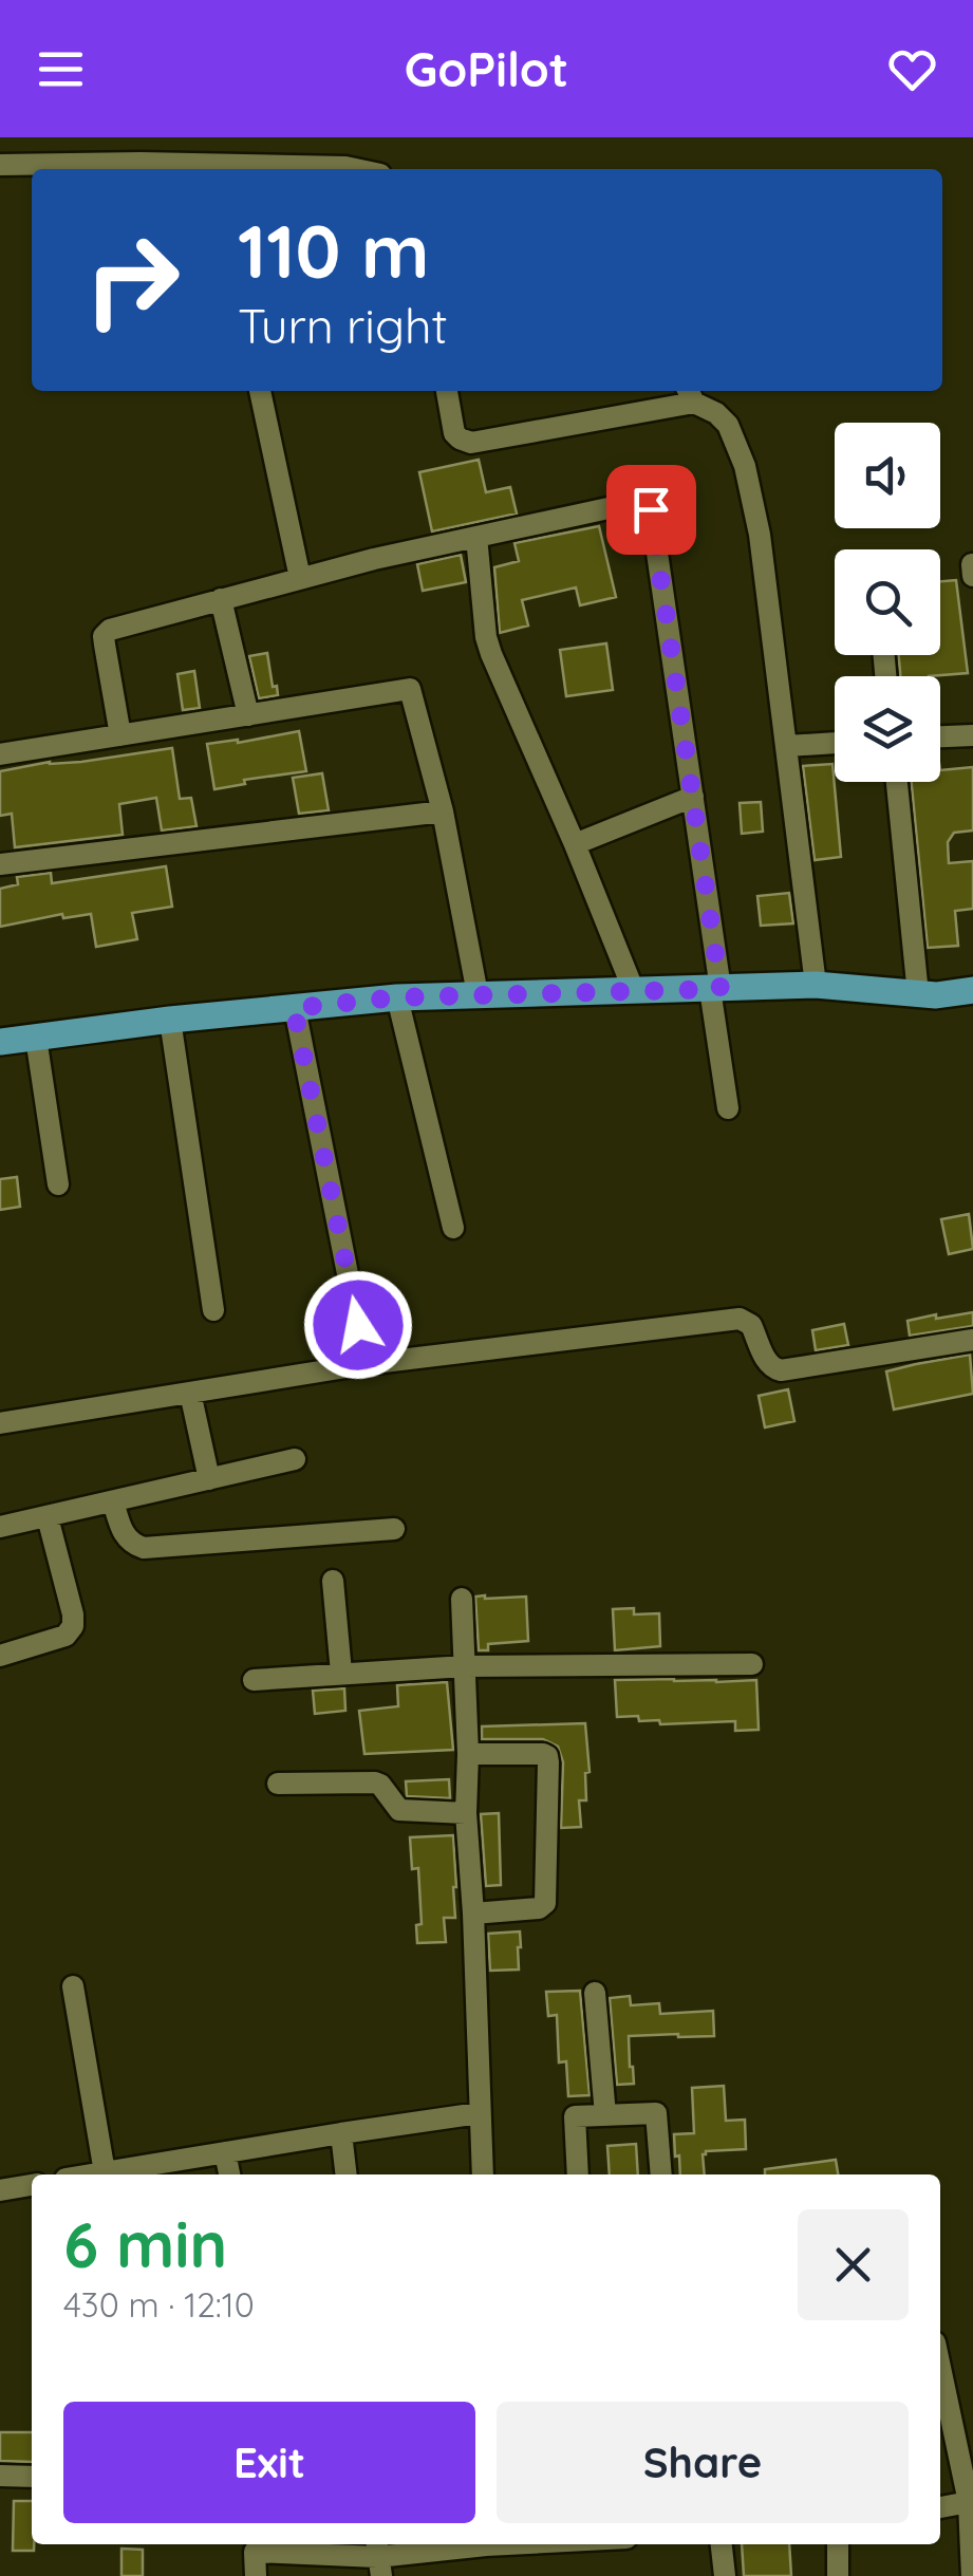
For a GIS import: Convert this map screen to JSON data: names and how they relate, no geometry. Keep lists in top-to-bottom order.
{
  "page": {
    "header": "GoPilot",
    "turn": ["110 m", "Turn right"],
    "heading": ["6 min", "430 m · 12:10"],
    "buttons": ["Exit", "Share"]
  }
}
